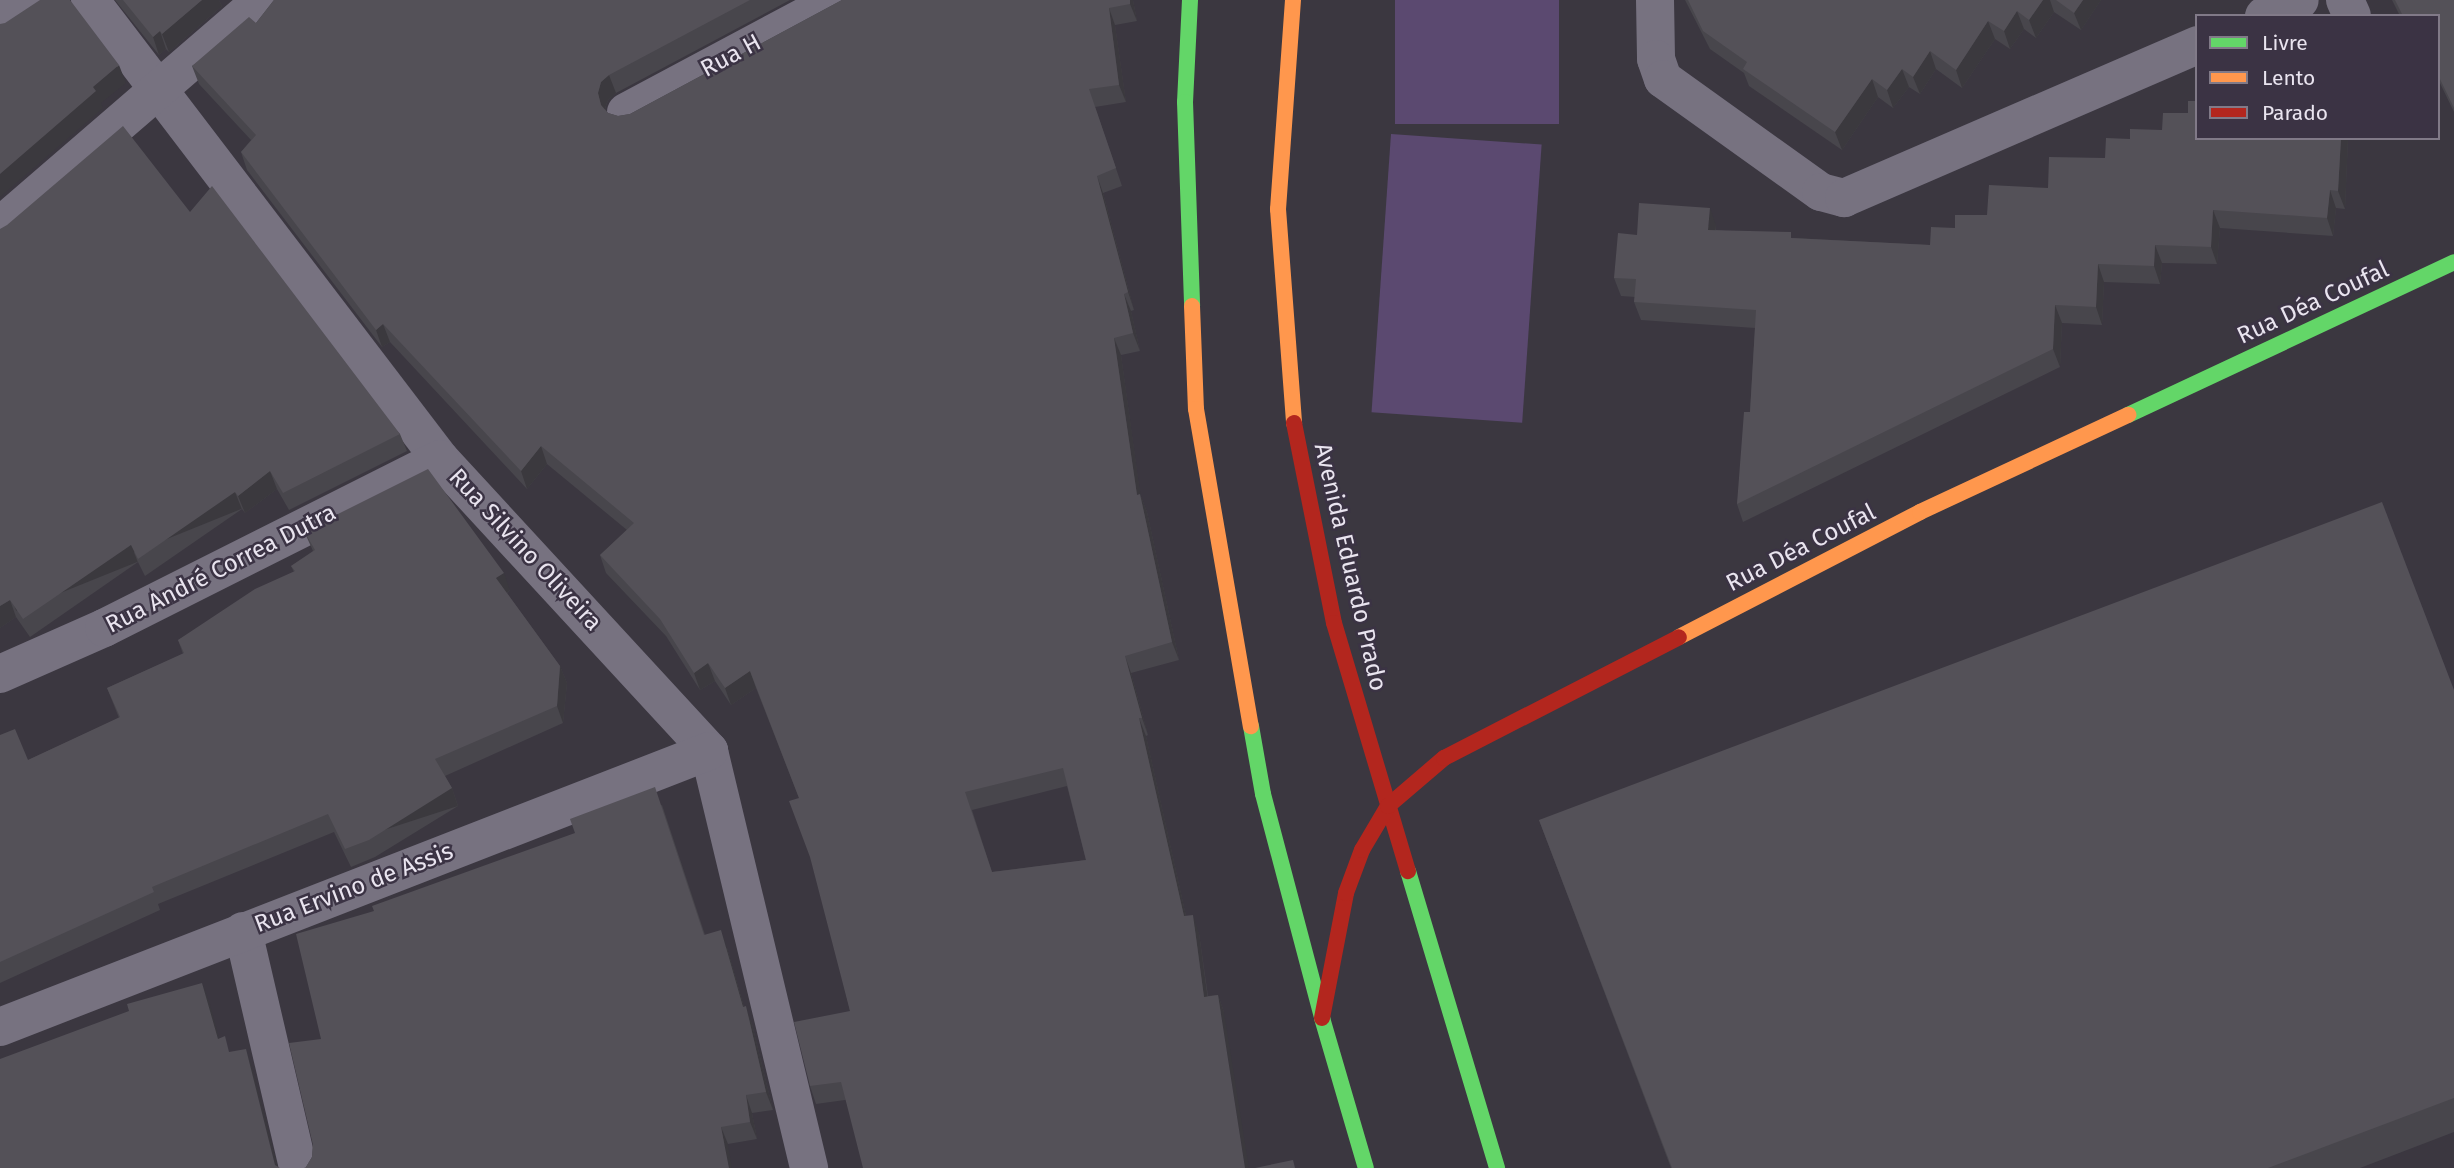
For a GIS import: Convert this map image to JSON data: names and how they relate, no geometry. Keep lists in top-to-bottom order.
{
  "streets": {
    "main road": ["Rua Déa Coufal", "Avenida Eduardo Prado"],
    "street": [
      "Rua H",
      "Rua Silvino Oliveira",
      "Rua André Correa Dutra",
      "Rua Ervino de Assis"
    ]
  },
  "crossings": [
    ["Rua Déa Coufal", "Avenida Eduardo Prado"],
    ["Rua Silvino Oliveira", "Rua André Correa Dutra"],
    ["Rua Silvino Oliveira", "Rua Ervino de Assis"]
  ],
  "legend": ["Livre", "Lento", "Parado"]
}
